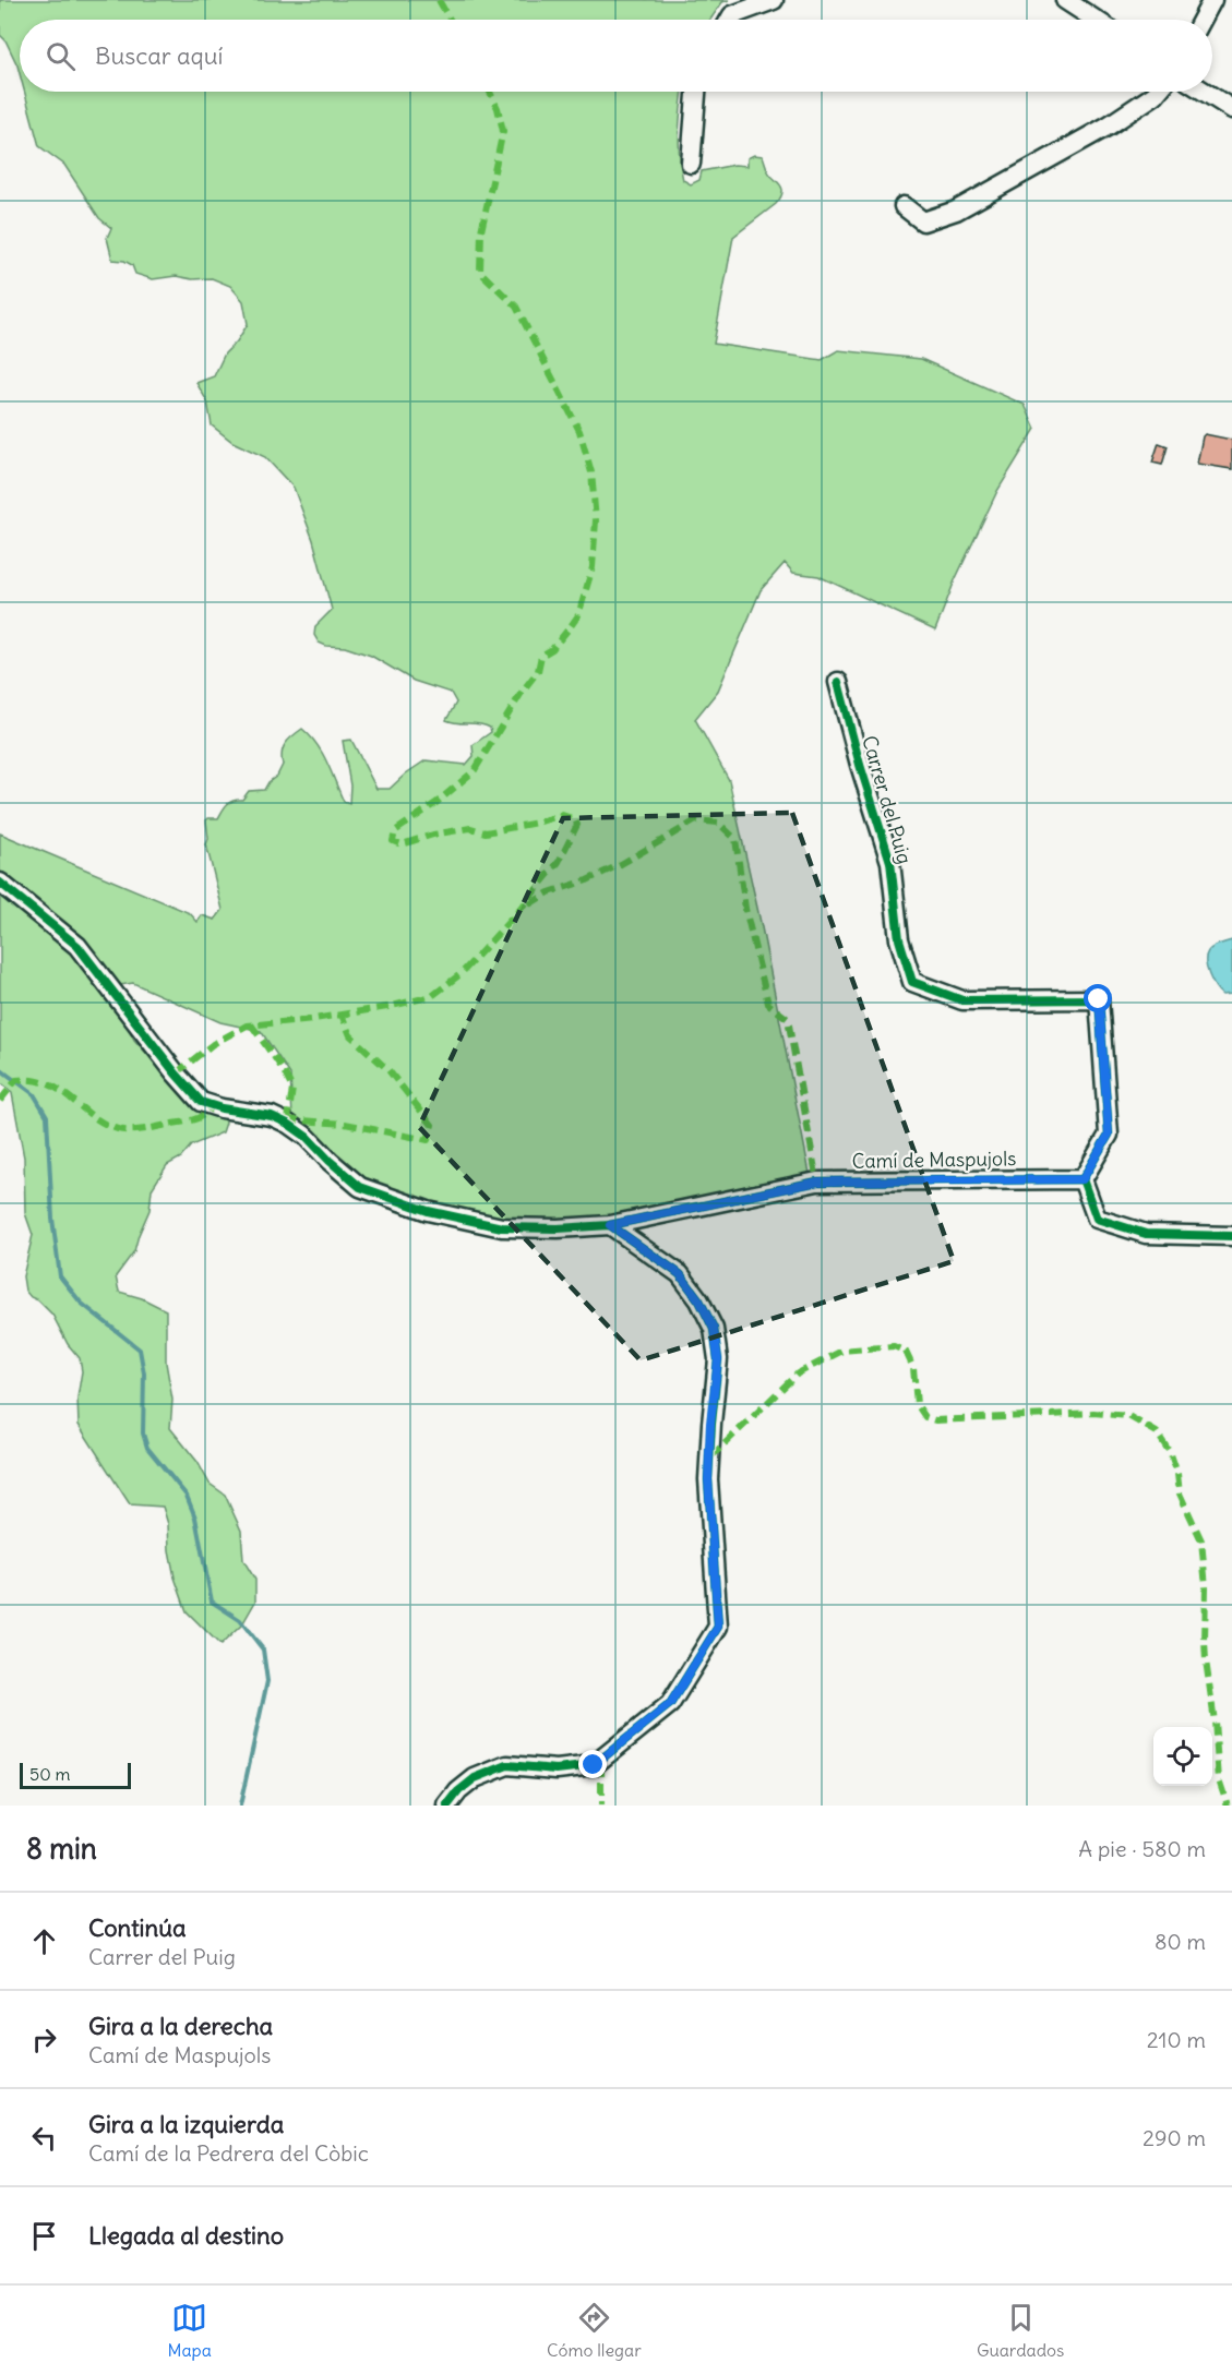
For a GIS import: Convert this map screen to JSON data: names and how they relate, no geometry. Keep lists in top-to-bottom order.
{
  "streets": {
    "street": ["Carrer del Puig", "Camí de Maspujols"]
  },
  "crossings": [
    ["Carrer del Puig", "Camí de Maspujols"]
  ],
  "scale_bar": "50 m",
  "page": {
    "search": "Buscar aquí",
    "scale": "50 m",
    "heading": ["8 min", "A pie · 580 m"],
    "list": [
      ["Continúa", "Carrer del Puig", "80 m"],
      ["Gira a la derecha", "Camí de Maspujols", "210 m"],
      ["Gira a la izquierda", "Camí de la Pedrera del Còbic", "290 m"],
      "Llegada al destino"
    ],
    "nav": ["Mapa", "Cómo llegar", "Guardados"]
  }
}
